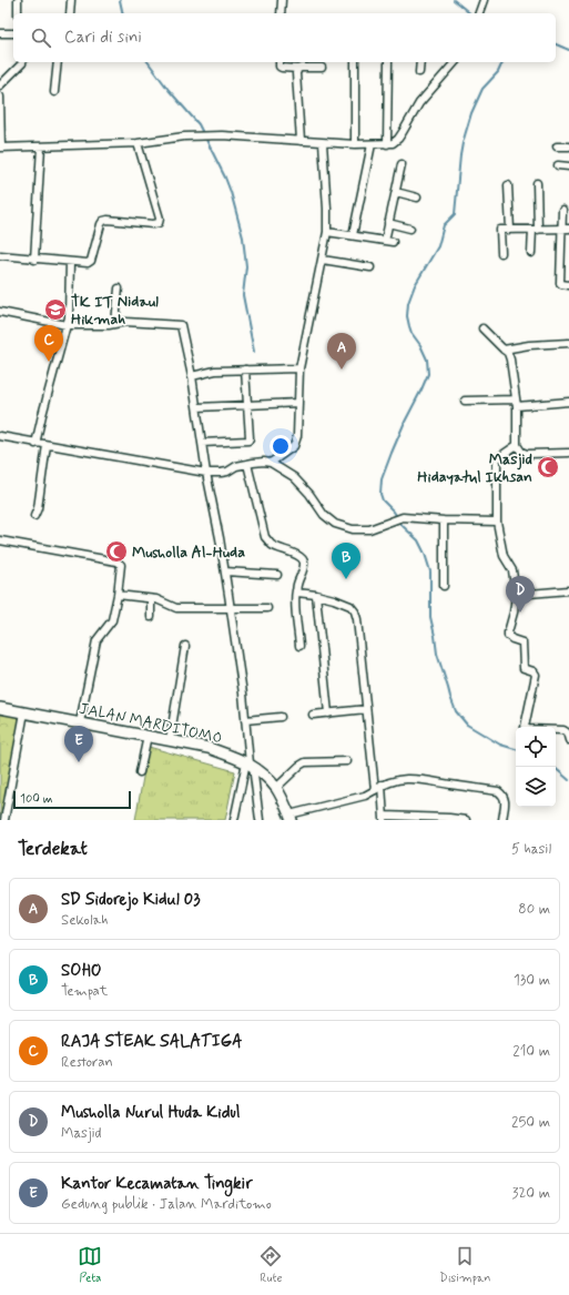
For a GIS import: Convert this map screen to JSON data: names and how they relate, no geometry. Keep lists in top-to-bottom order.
{
  "streets": {
    "street": ["JALAN MARDITOMO"]
  },
  "places": {
    "school or university": ["TK IT Nidaul Hikmah"],
    "mosque": ["Masjid Hidayatul Ikhsan", "Musholla Al-Huda"]
  },
  "scale_bar": "100 m",
  "page": {
    "search": "Cari di sini",
    "pins": [
      "C",
      "A",
      "B",
      "D",
      "E"
    ],
    "scale": "100 m",
    "heading": ["Terdekat", "5 hasil"],
    "list": [
      {
        "mark": "A",
        "name": "SD Sidorejo Kidul 03",
        "note": "Sekolah",
        "value": "80 m"
      },
      {
        "mark": "B",
        "name": "SOHO",
        "note": "Tempat",
        "value": "130 m"
      },
      {
        "mark": "C",
        "name": "RAJA STEAK SALATIGA",
        "note": "Restoran",
        "value": "210 m"
      },
      {
        "mark": "D",
        "name": "Musholla Nurul Huda Kidul",
        "note": "Masjid",
        "value": "250 m"
      },
      {
        "mark": "E",
        "name": "Kantor Kecamatan Tingkir",
        "note": "Gedung publik · Jalan Marditomo",
        "value": "320 m"
      }
    ],
    "nav": ["Peta", "Rute", "Disimpan"]
  }
}
